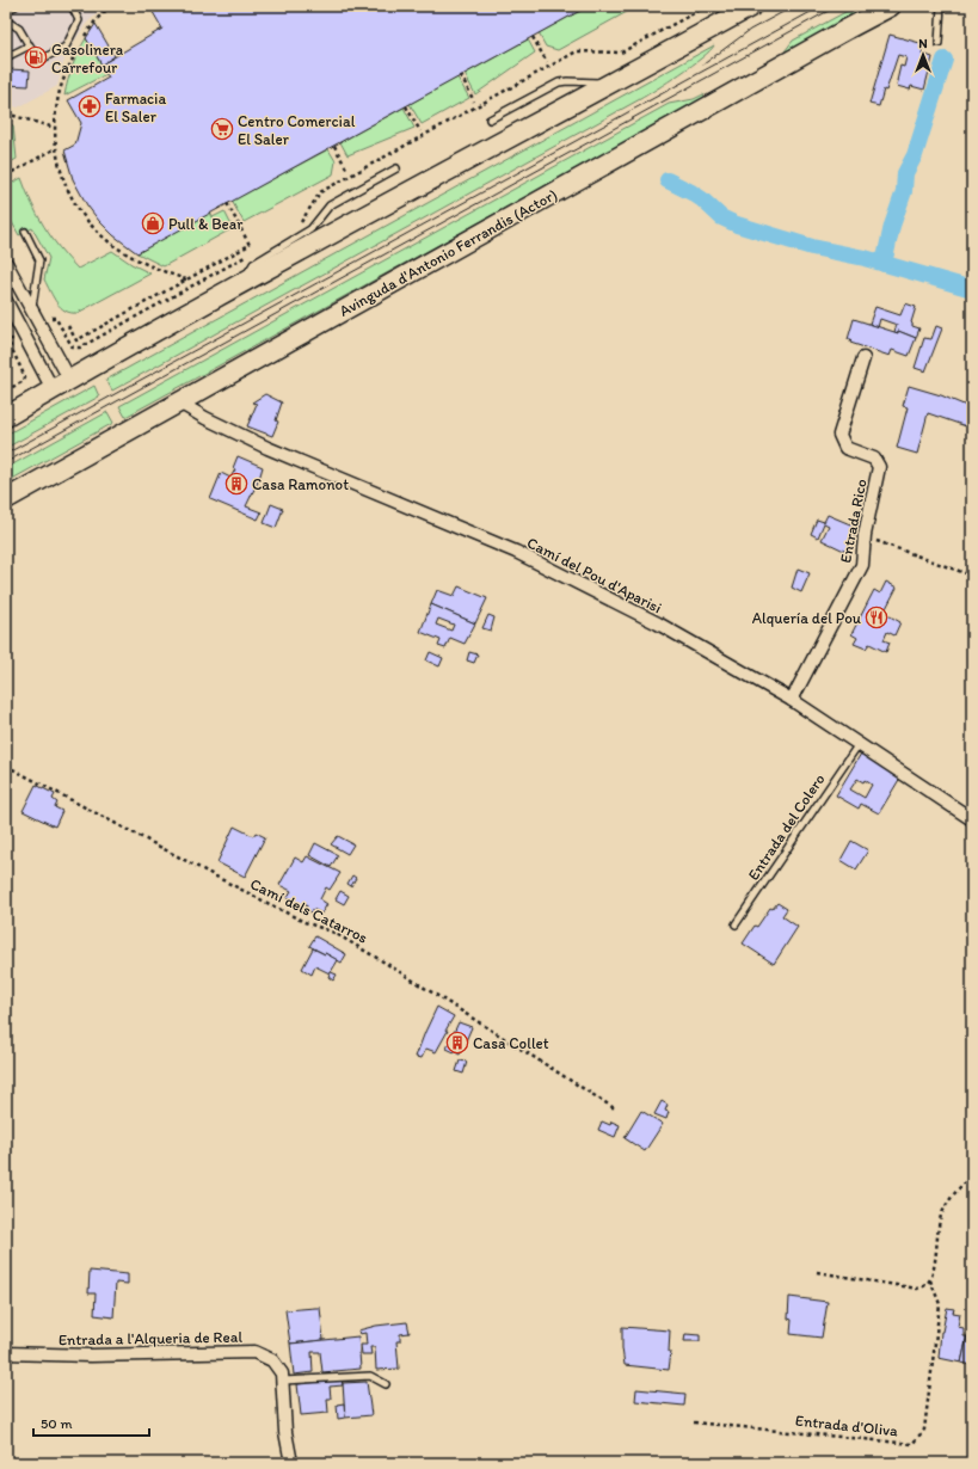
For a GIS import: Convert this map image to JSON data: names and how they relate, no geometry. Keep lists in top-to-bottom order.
{
  "streets": {
    "main road": ["Avinguda d'Antonio Ferrandis (Actor)"],
    "street": ["Entrada Rico", "Camí del Pou d'Aparisi", "Entrada a l'Alqueria de Real"],
    "lane": ["Entrada del Colero"],
    "path": ["Camí dels Catarros", "Entrada d'Oliva"]
  },
  "crossings": [
    ["Avinguda d'Antonio Ferrandis (Actor)", "Camí del Pou d'Aparisi"],
    ["Entrada Rico", "Camí del Pou d'Aparisi"],
    ["Camí del Pou d'Aparisi", "Entrada del Colero"]
  ],
  "places": {
    "fuel station": ["Gasolinera Carrefour"],
    "pharmacy": ["Farmacia El Saler"],
    "supermarket": ["Centro Comercial El Saler"],
    "shop": ["Pull & Bear"],
    "building": ["Casa Ramonot", "Casa Collet"],
    "restaurant": ["Alquería del Pou"]
  },
  "scale_bar": "50 m",
  "north": "top"
}
